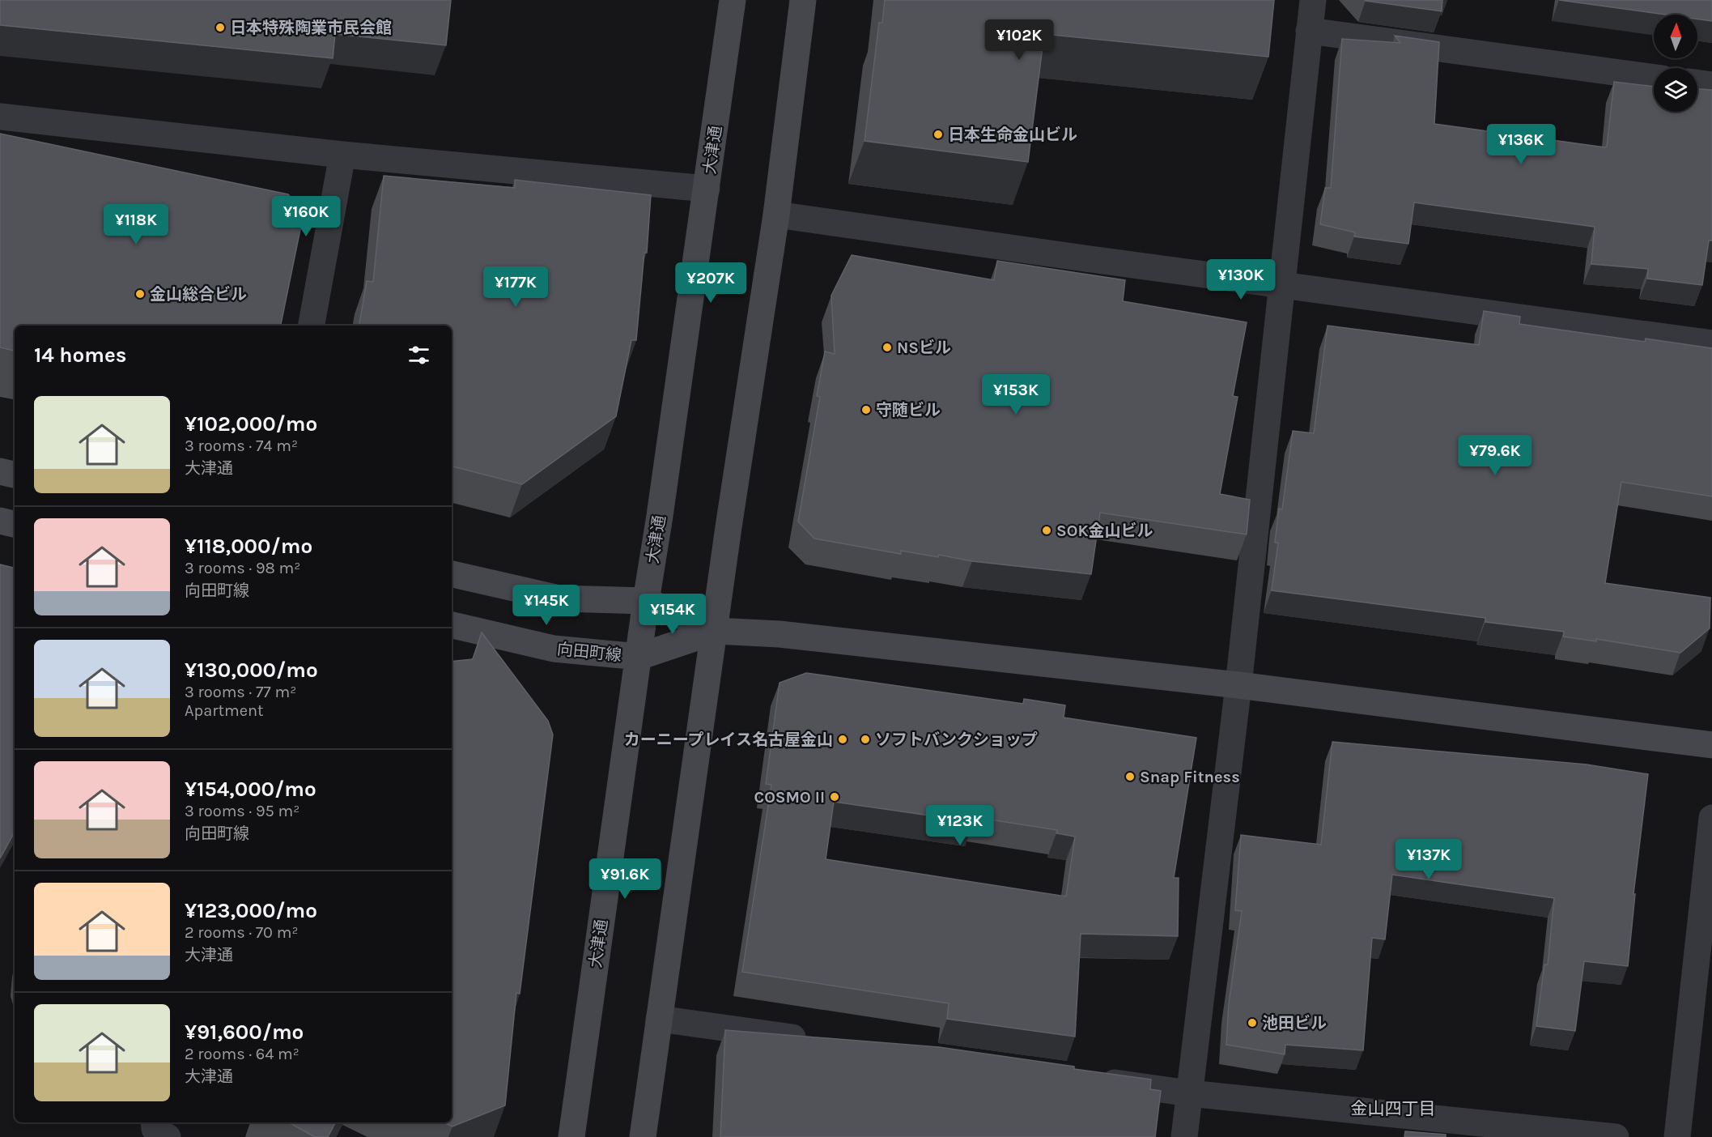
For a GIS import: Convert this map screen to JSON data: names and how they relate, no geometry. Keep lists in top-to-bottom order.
{
  "streets": {
    "street": ["大津通", "向田町線"]
  },
  "crossings": [
    ["大津通", "向田町線"]
  ],
  "districts": ["金山四丁目"],
  "places": [
    "日本特殊陶業市民会館",
    "日本生命金山ビル",
    "金山総合ビル",
    "NSビル",
    "守随ビル",
    "SOK金山ビル",
    "カーニープレイス名古屋金山",
    "ソフトバンクショップ",
    "Snap Fitness",
    "COSMO II",
    "池田ビル"
  ],
  "north": "top",
  "page": {
    "price": [
      "¥102K",
      "¥136K",
      "¥160K",
      "¥118K",
      "¥130K",
      "¥207K",
      "¥177K",
      "¥153K",
      "¥79.6K",
      "¥145K",
      "¥154K",
      "¥123K",
      "¥137K",
      "¥91.6K"
    ],
    "heading": "14 homes",
    "list": [
      {
        "name": "¥102,000/mo",
        "note": "3 rooms · 74 m² · 大津通"
      },
      {
        "name": "¥118,000/mo",
        "note": "3 rooms · 98 m² · 向田町線"
      },
      {
        "name": "¥130,000/mo",
        "note": "3 rooms · 77 m² · Apartment"
      },
      {
        "name": "¥154,000/mo",
        "note": "3 rooms · 95 m² · 向田町線"
      },
      {
        "name": "¥123,000/mo",
        "note": "2 rooms · 70 m² · 大津通"
      },
      {
        "name": "¥91,600/mo",
        "note": "2 rooms · 64 m² · 大津通"
      }
    ]
  }
}
